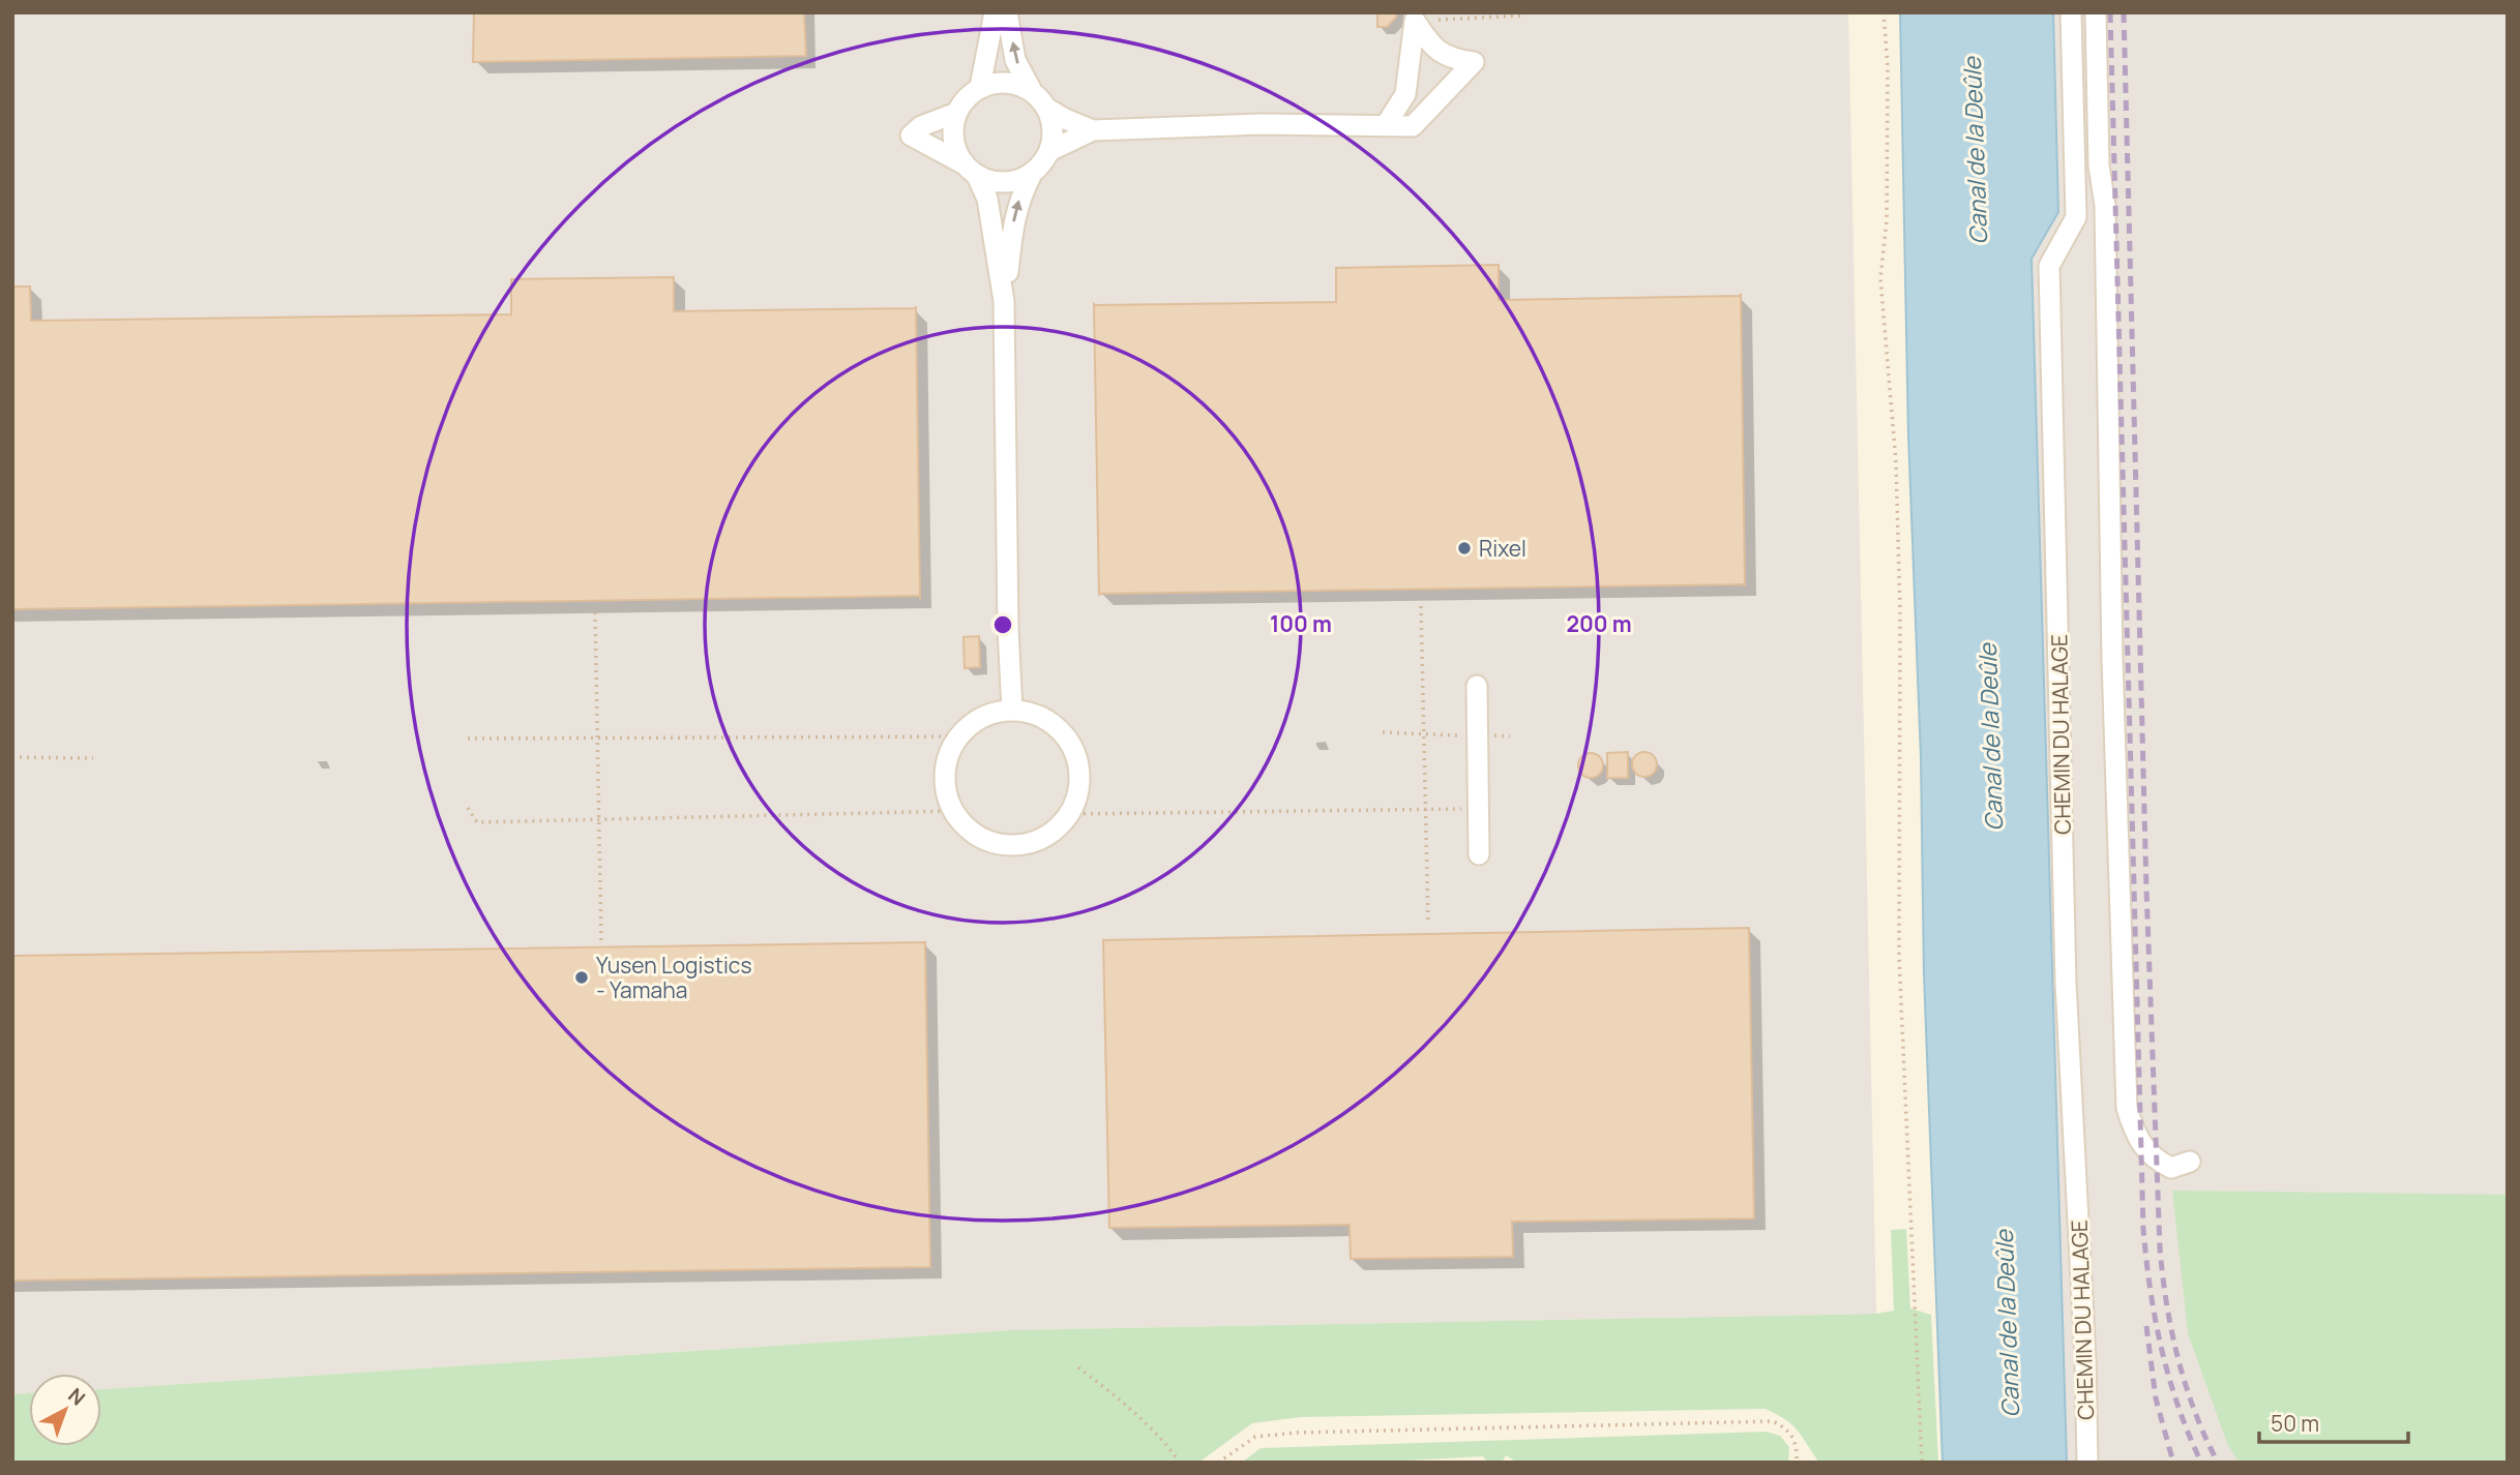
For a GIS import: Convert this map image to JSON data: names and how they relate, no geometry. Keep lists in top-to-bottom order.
{
  "streets": {
    "street": ["CHEMIN DU HALAGE"]
  },
  "water": ["Canal de la Deûle"],
  "places": ["Rixel", "Yusen Logistics - Yamaha"],
  "scale_bar": "50 m",
  "north": "top right",
  "rings": ["100 m", "200 m"]
}
